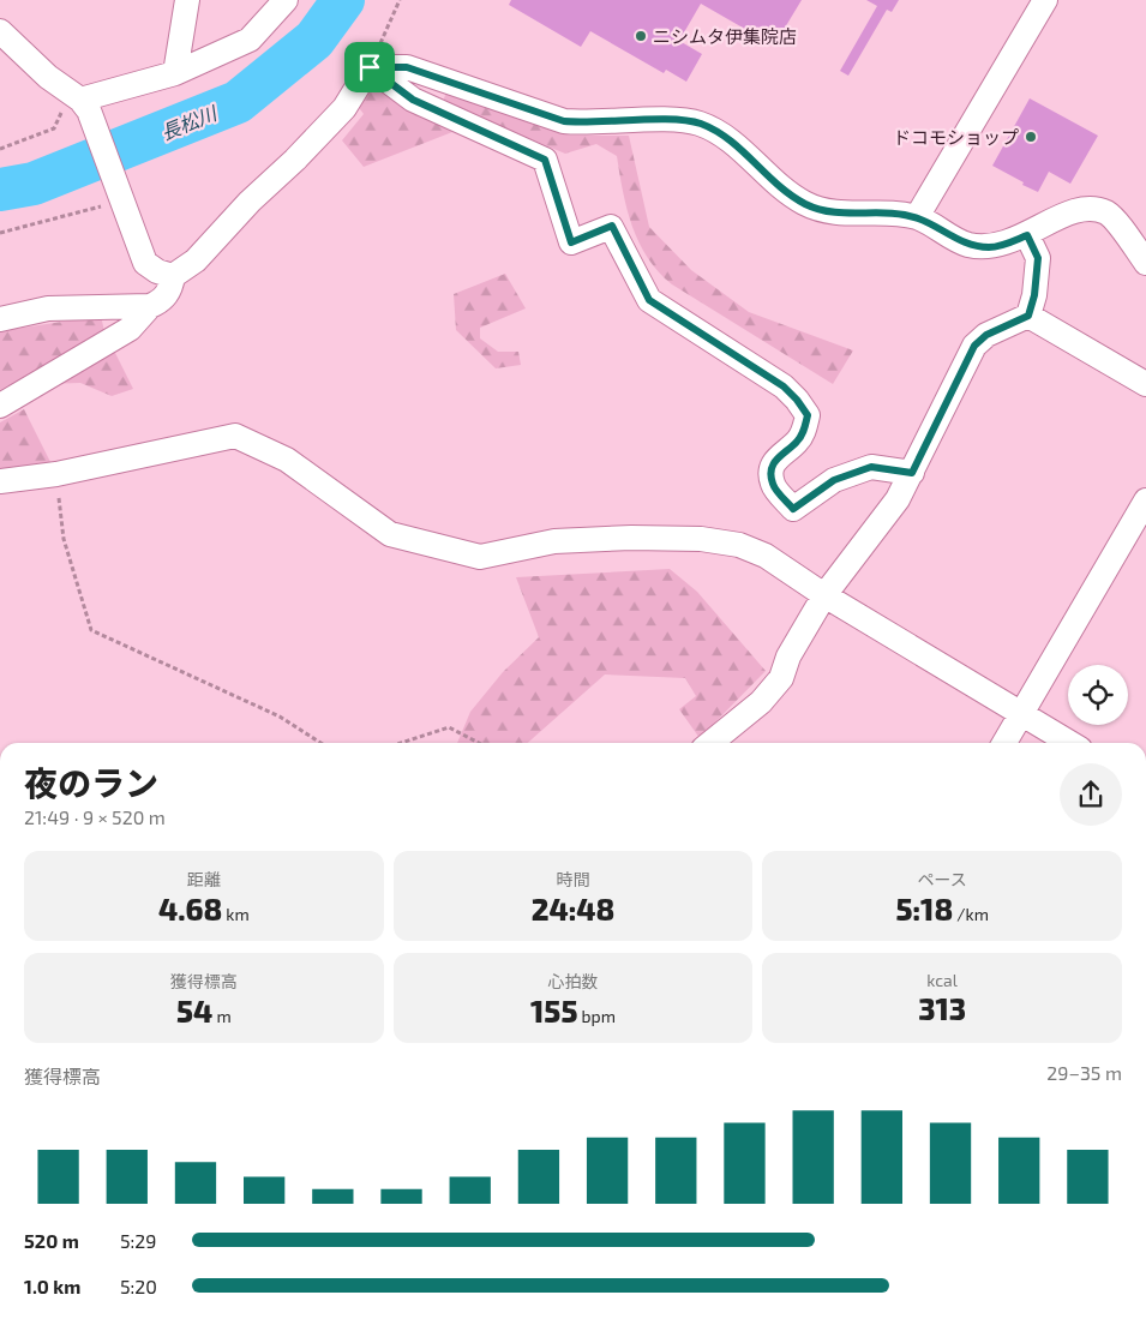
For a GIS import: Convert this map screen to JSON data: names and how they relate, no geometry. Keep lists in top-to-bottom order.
{
  "water": ["長松川"],
  "places": ["ニシムタ伊集院店", "ドコモショップ"],
  "page": {
    "heading": ["夜のラン", "21:49 · 9 × 520 m"],
    "stats": [
      ["距離", "4.68 km"],
      ["時間", "24:48"],
      ["ペース", "5:18 /km"],
      ["獲得標高", "54 m"],
      ["心拍数", "155 bpm"],
      ["kcal", "313"]
    ],
    "chart": ["獲得標高", "29–35 m"],
    "list": [
      {
        "name": "520 m",
        "note": "5:29"
      },
      {
        "name": "1.0 km",
        "note": "5:20"
      }
    ]
  }
}
